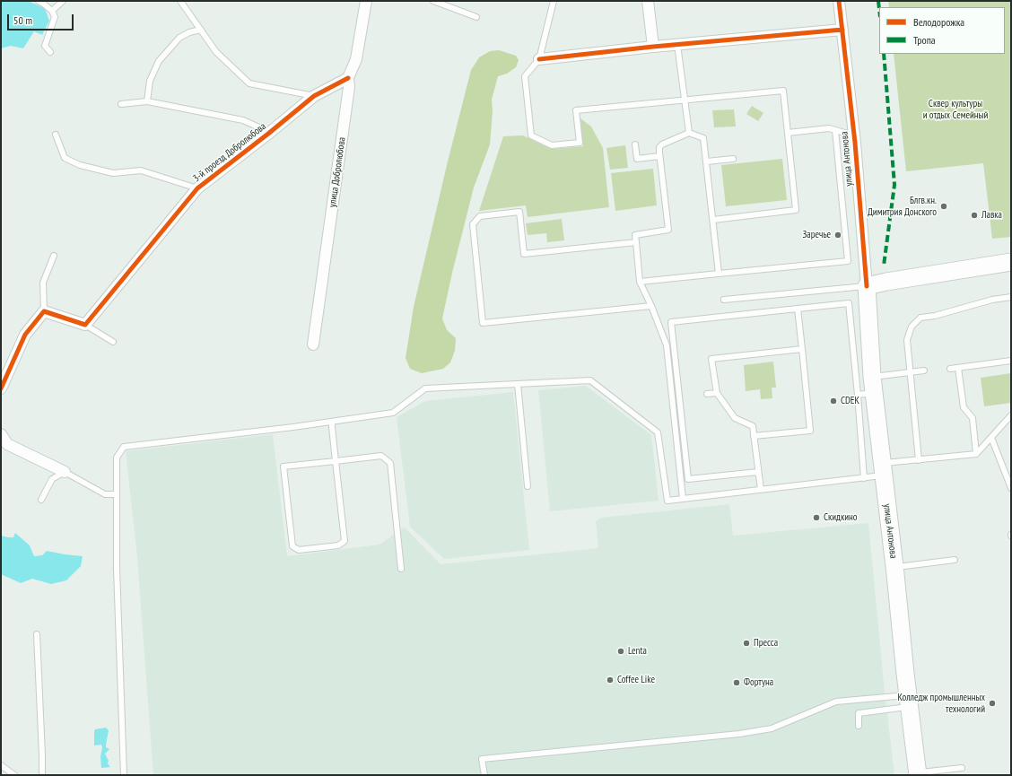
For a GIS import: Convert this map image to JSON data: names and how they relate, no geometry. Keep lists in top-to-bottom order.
{
  "streets": {
    "main road": ["улица Антонова"],
    "street": ["3-й проезд Добролюбова", "улица Добролюбова"]
  },
  "crossings": [
    ["3-й проезд Добролюбова", "улица Добролюбова"]
  ],
  "parks": ["Сквер культуры и отдых Семейный"],
  "places": [
    "Блгв.кн. Димитрия Донского",
    "Лавка",
    "Заречье",
    "CDEK",
    "Скидкино",
    "Пресса",
    "Lenta",
    "Coffee Like",
    "Фортуна",
    "Колледж промышленных технологий"
  ],
  "legend": ["Велодорожка", "Тропа"],
  "scale_bar": "50 m"
}
